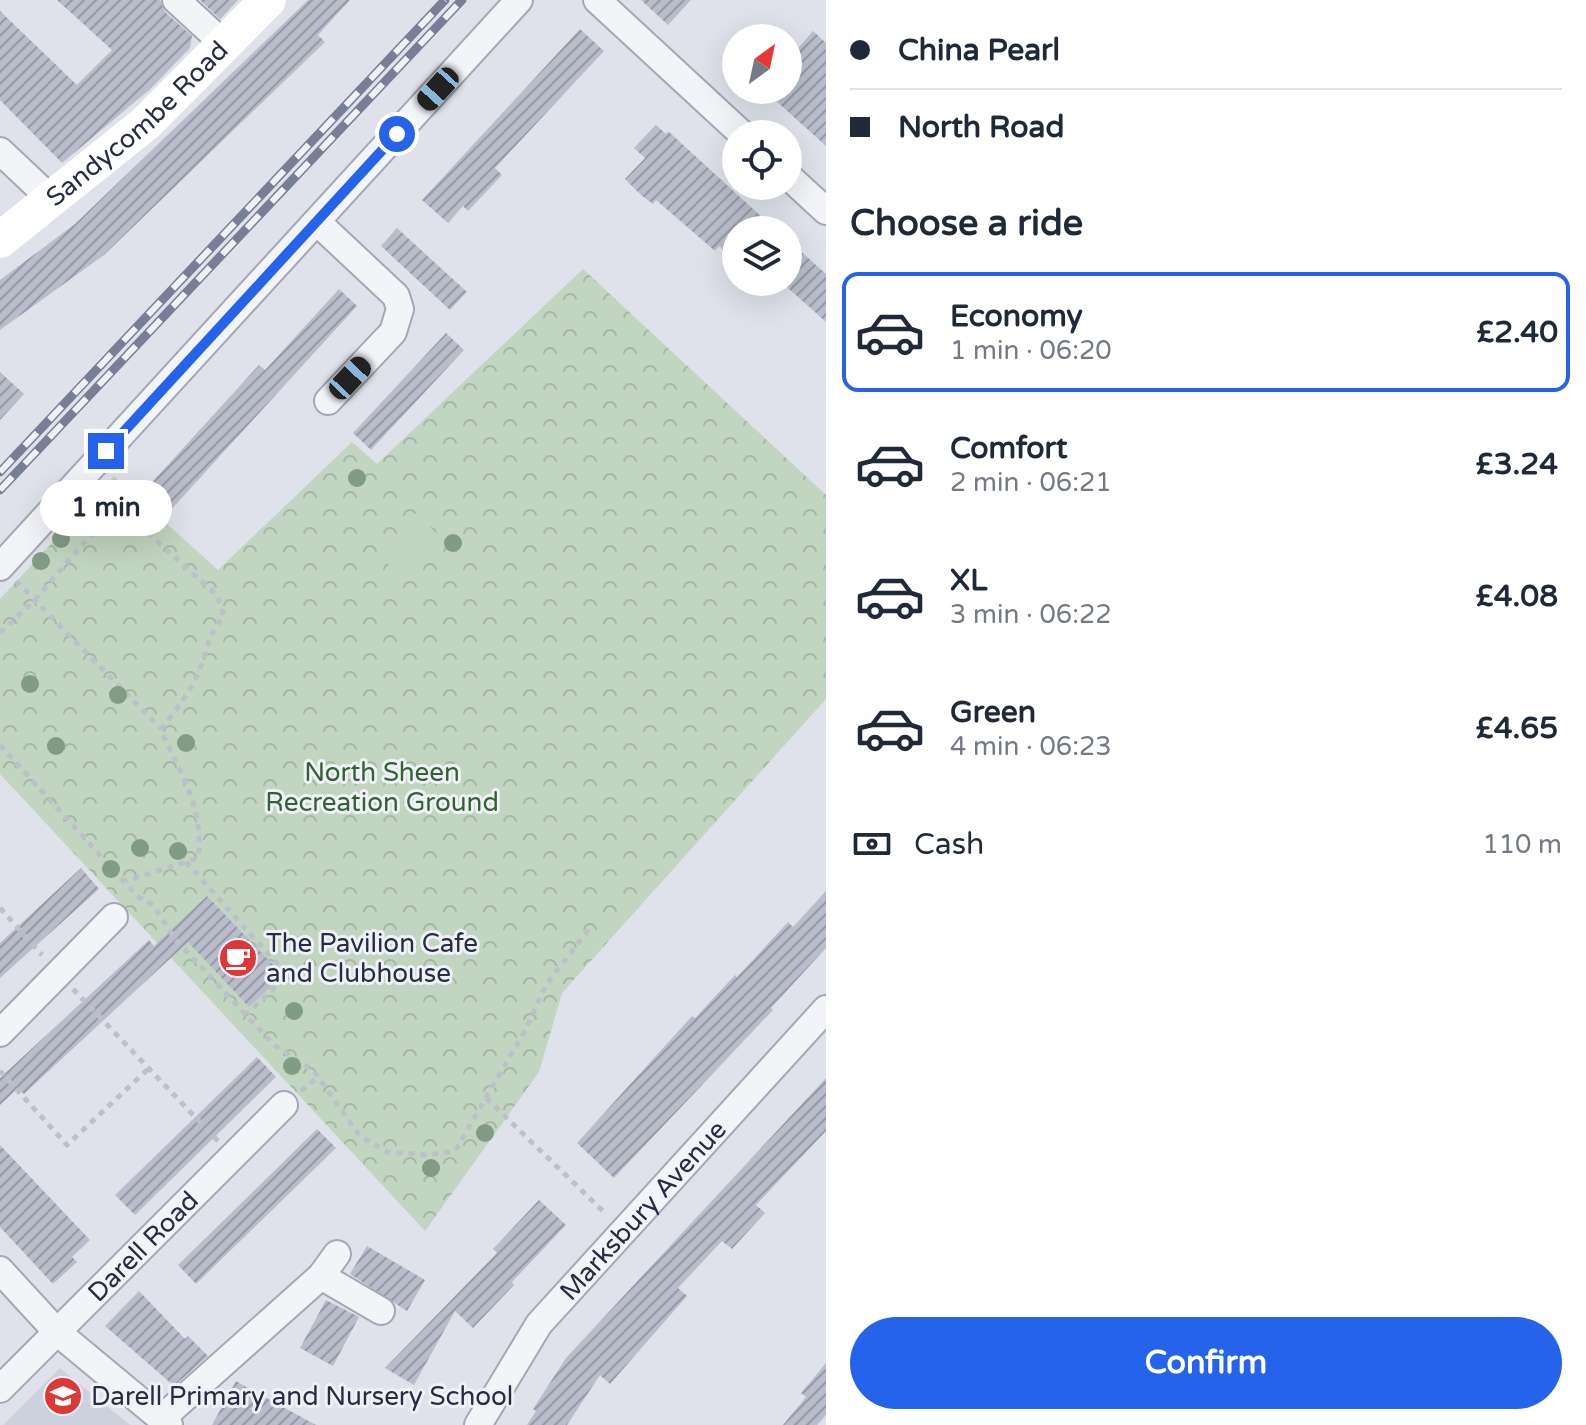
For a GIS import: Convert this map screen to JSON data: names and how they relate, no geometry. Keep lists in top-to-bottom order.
{
  "streets": {
    "main road": ["Sandycombe Road"],
    "street": ["Marksbury Avenue", "Darell Road"]
  },
  "parks": ["North Sheen Recreation Ground"],
  "places": {
    "cafe": ["The Pavilion Cafe and Clubhouse"],
    "school or university": ["Darell Primary and Nursery School"]
  },
  "north": "top right",
  "page": {
    "banner": ["China Pearl", "North Road"],
    "heading": "Choose a ride",
    "list": [
      {
        "name": "Economy",
        "note": "1 min · 06:20",
        "value": "£2.40"
      },
      {
        "name": "Comfort",
        "note": "2 min · 06:21",
        "value": "£3.24"
      },
      {
        "name": "XL",
        "note": "3 min · 06:22",
        "value": "£4.08"
      },
      {
        "name": "Green",
        "note": "4 min · 06:23",
        "value": "£4.65"
      }
    ],
    "bubble": "1 min",
    "pay": ["Cash", "110 m"],
    "buttons": "Confirm"
  }
}
